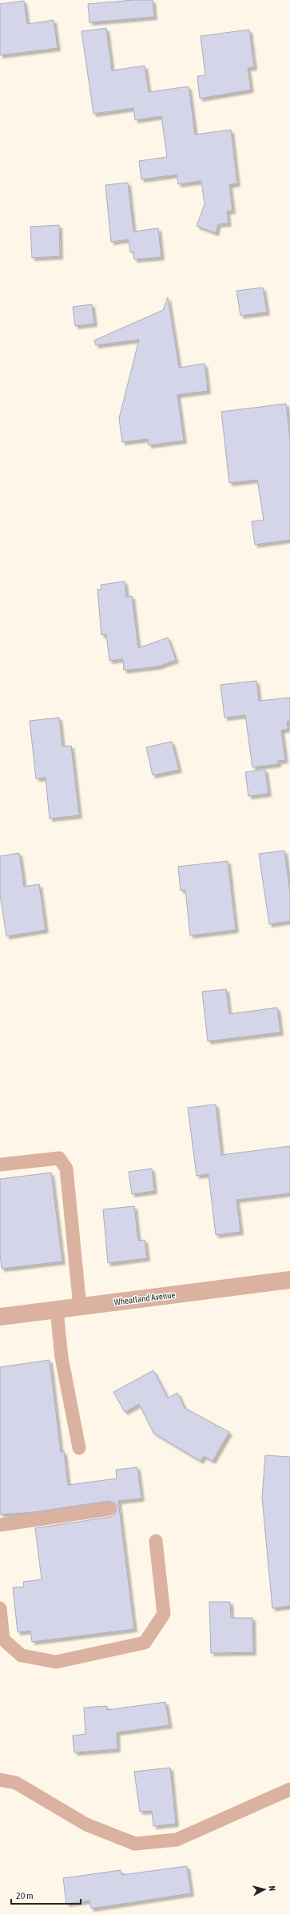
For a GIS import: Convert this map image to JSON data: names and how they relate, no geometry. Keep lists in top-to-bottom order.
{
  "streets": {
    "street": ["Wheatland Avenue"]
  },
  "scale_bar": "20 m",
  "north": "right"
}
